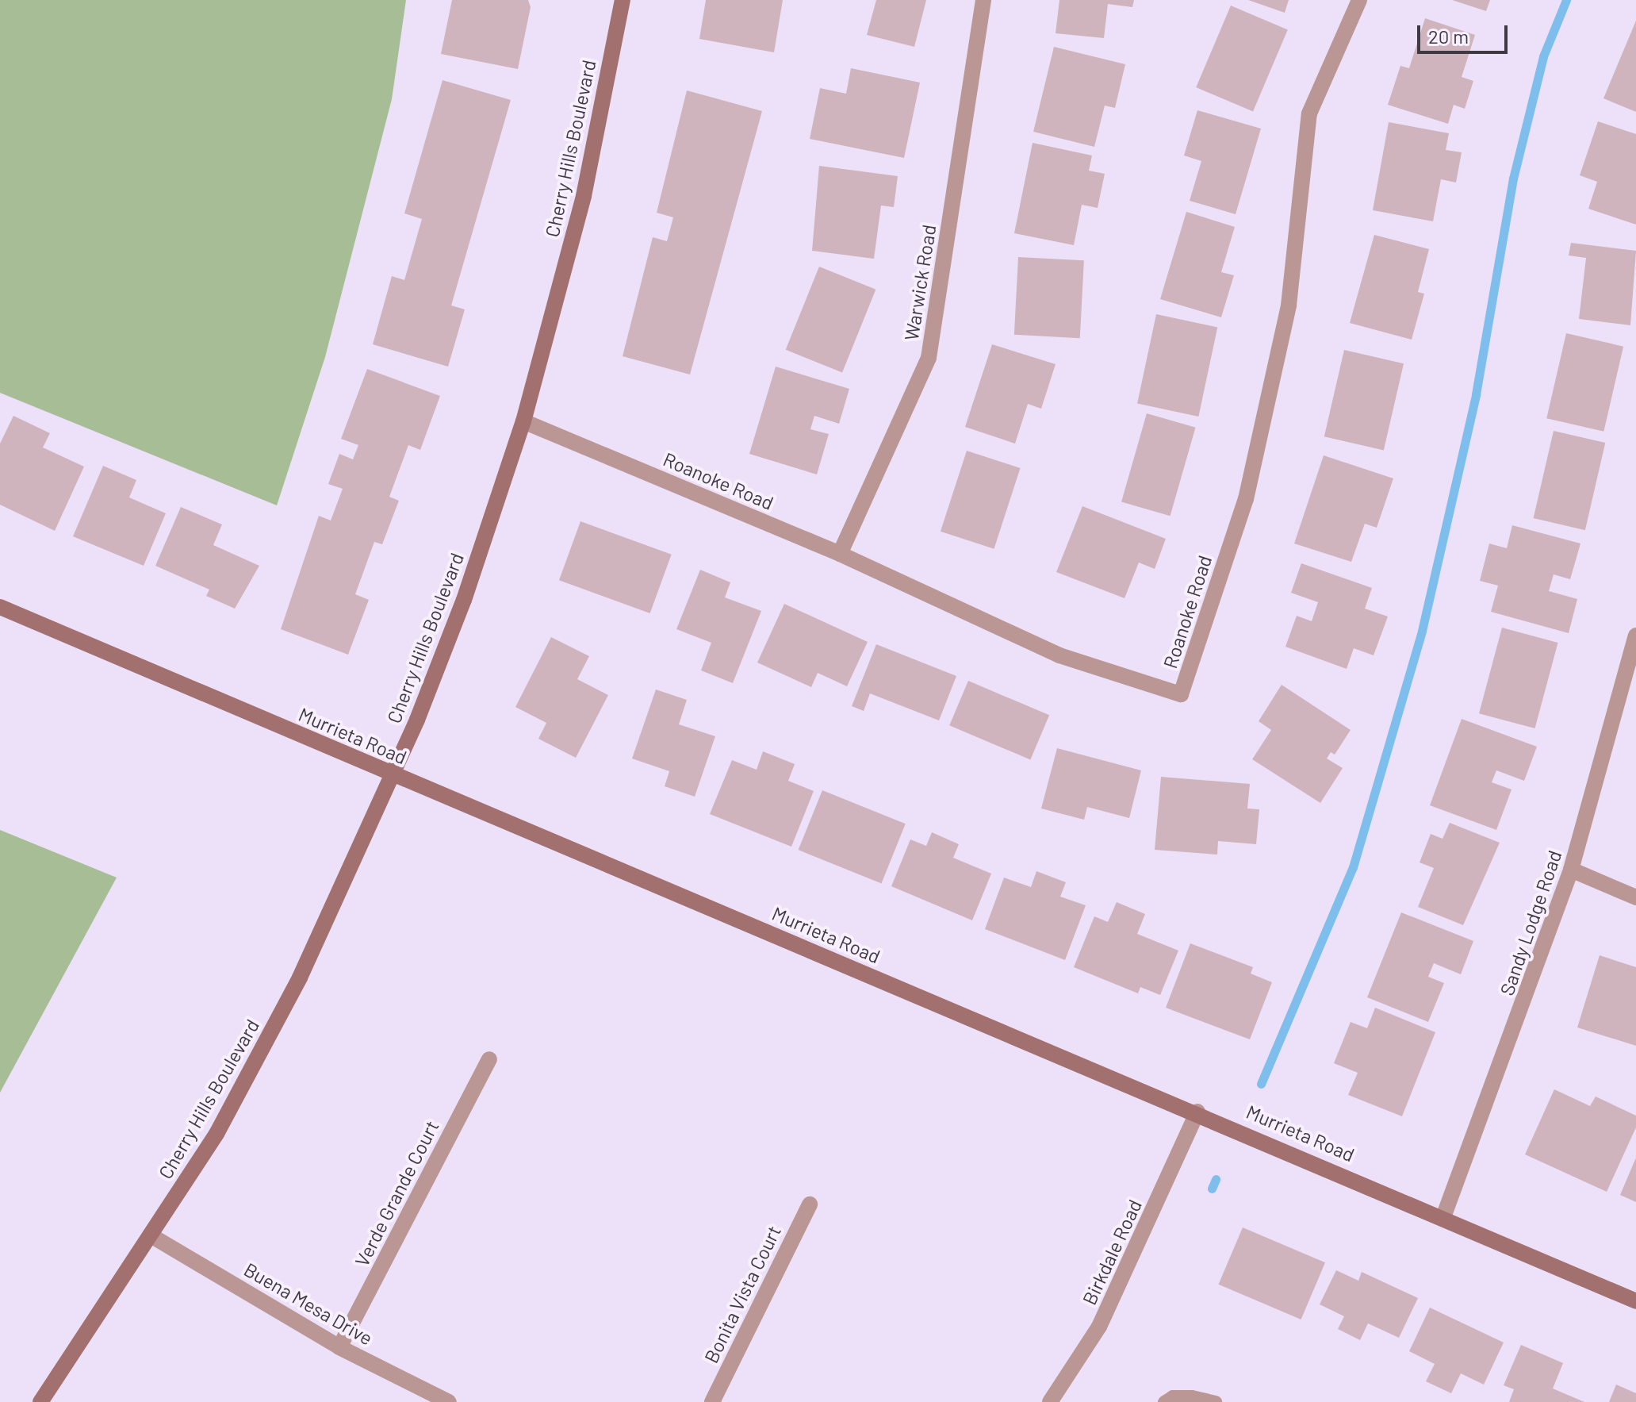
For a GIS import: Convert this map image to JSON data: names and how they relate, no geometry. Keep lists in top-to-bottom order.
{
  "streets": {
    "main road": ["Cherry Hills Boulevard", "Murrieta Road"],
    "street": [
      "Warwick Road",
      "Roanoke Road",
      "Sandy Lodge Road",
      "Verde Grande Court",
      "Birkdale Road",
      "Bonita Vista Court",
      "Buena Mesa Drive"
    ]
  },
  "crossings": [
    ["Cherry Hills Boulevard", "Roanoke Road"],
    ["Cherry Hills Boulevard", "Murrieta Road"],
    ["Cherry Hills Boulevard", "Buena Mesa Drive"],
    ["Warwick Road", "Roanoke Road"],
    ["Murrieta Road", "Sandy Lodge Road"],
    ["Murrieta Road", "Birkdale Road"],
    ["Verde Grande Court", "Buena Mesa Drive"]
  ],
  "scale_bar": "20 m"
}
